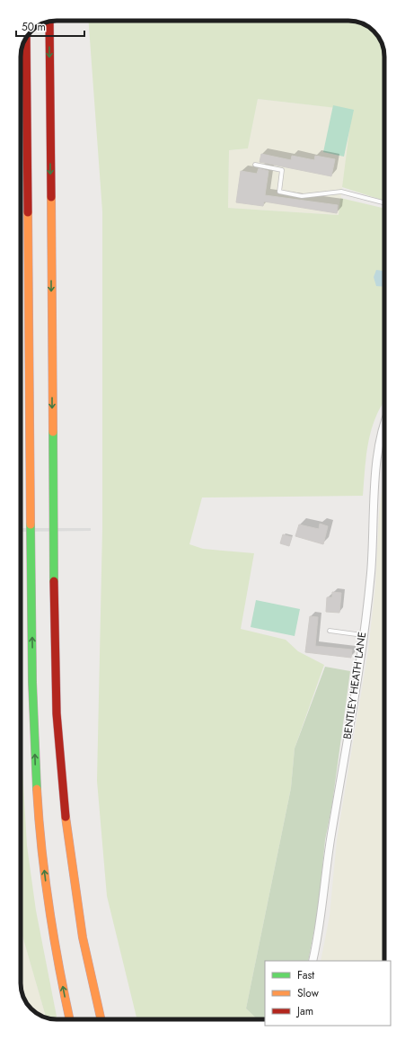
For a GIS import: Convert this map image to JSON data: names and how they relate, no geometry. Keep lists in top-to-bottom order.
{
  "streets": {
    "street": ["BENTLEY HEATH LANE"]
  },
  "legend": ["Fast", "Slow", "Jam"],
  "scale_bar": "50 m"
}
